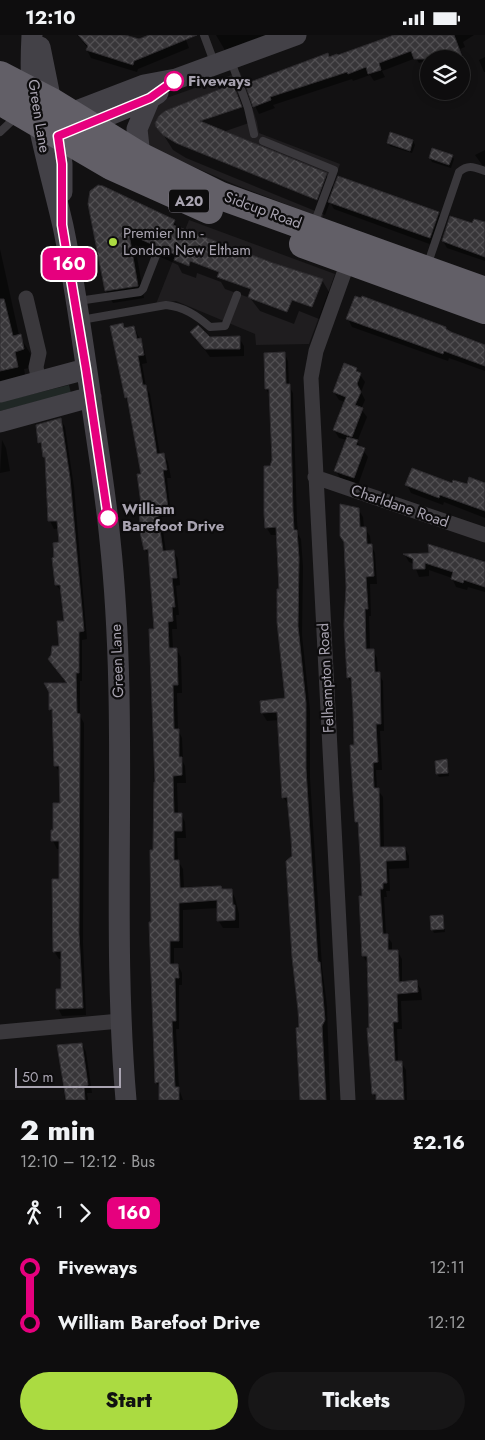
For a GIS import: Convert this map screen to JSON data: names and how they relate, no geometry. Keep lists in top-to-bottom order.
{
  "streets": {
    "highway": ["A20", "Sidcup Road"],
    "main road": ["Green Lane"],
    "street": ["Charldane Road", "Felhampton Road"]
  },
  "crossings": [
    ["Green Lane", "Sidcup Road"],
    ["Sidcup Road", "Felhampton Road"],
    ["Charldane Road", "Felhampton Road"]
  ],
  "places": ["Fiveways", "Premier Inn - London New Eltham", "William Barefoot Drive"],
  "lines": ["bus line 160"],
  "scale_bar": "50 m",
  "page": {
    "status": "12:10",
    "on_map": "160",
    "scale": "50 m",
    "heading": ["2 min", "12:10 – 12:12 · Bus", "£2.16"],
    "legs": ["1", "160"],
    "list": [
      {
        "name": "Fiveways",
        "value": "12:11"
      },
      {
        "name": "William Barefoot Drive",
        "value": "12:12"
      }
    ],
    "buttons": ["Start", "Tickets"]
  }
}
